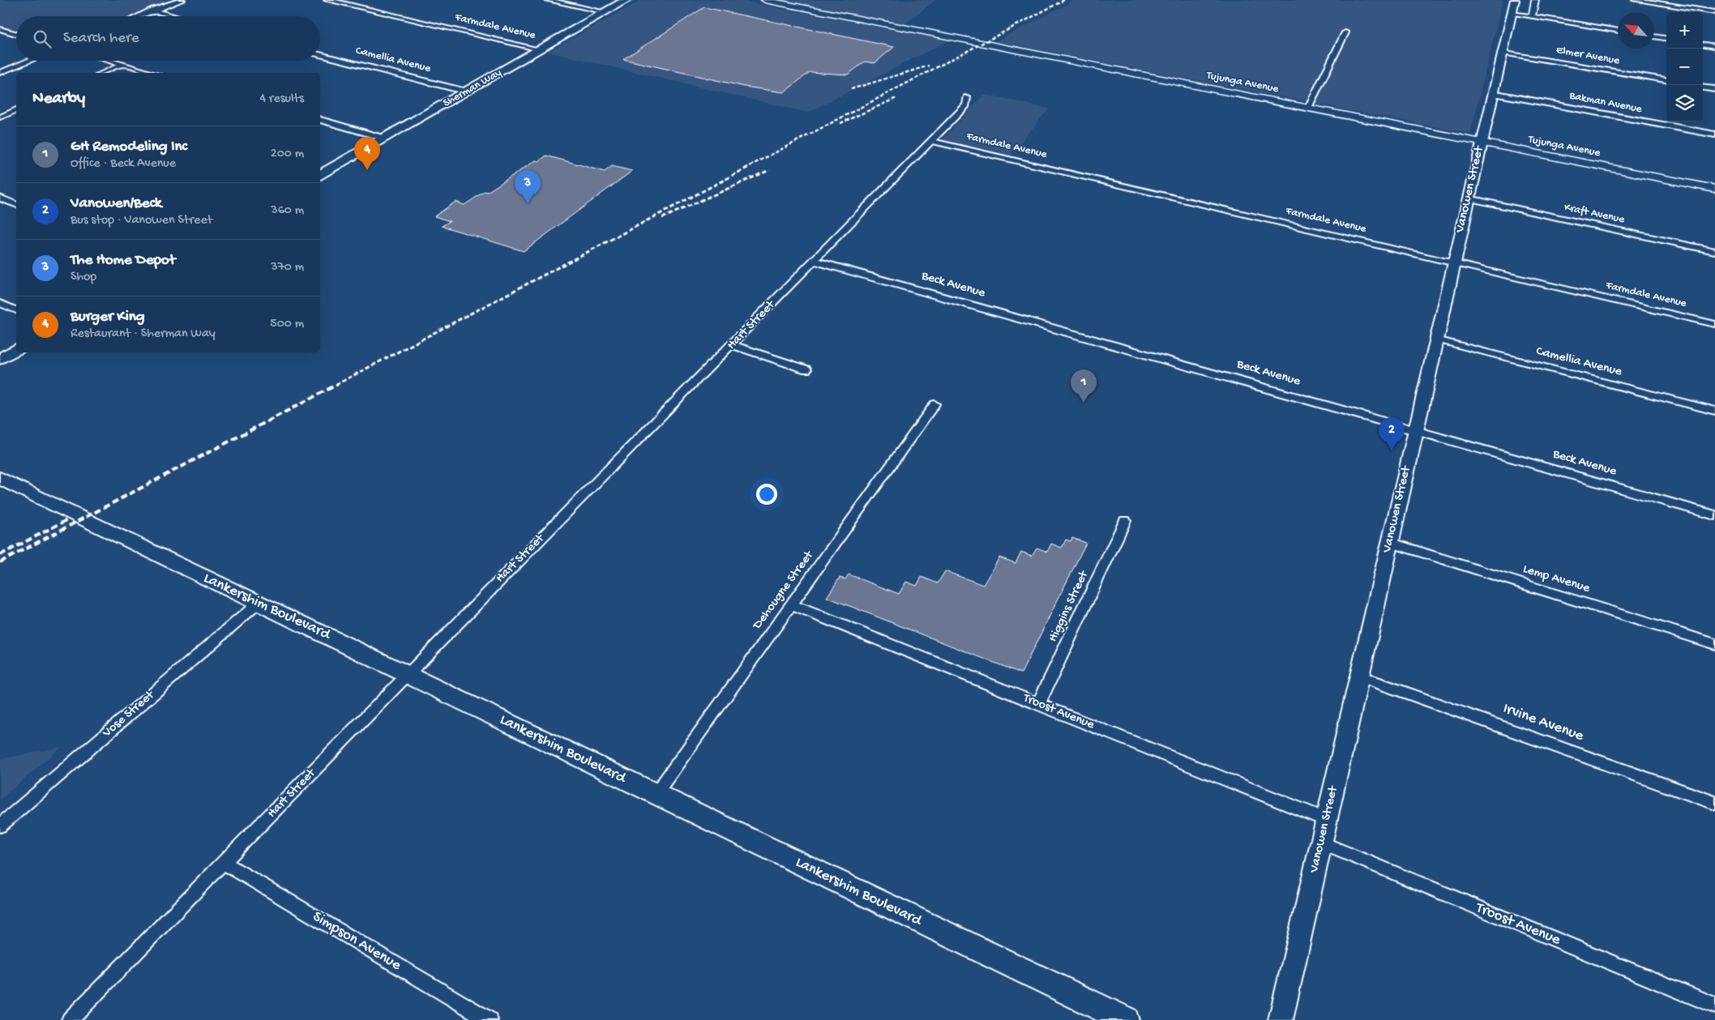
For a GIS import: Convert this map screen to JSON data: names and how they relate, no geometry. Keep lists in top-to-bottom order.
{
  "streets": {
    "main road": ["Sherman Way", "Vanowen Street", "Lankershim Boulevard"],
    "street": [
      "Farmdale Avenue",
      "Elmer Avenue",
      "Camellia Avenue",
      "Tujunga Avenue",
      "Bakman Avenue",
      "Kraft Avenue",
      "Beck Avenue",
      "Hart Street",
      "Lemp Avenue",
      "Dehougne Street",
      "Higgins Street",
      "Troost Avenue",
      "Vose Street",
      "Irvine Avenue",
      "Simpson Avenue"
    ]
  },
  "crossings": [
    ["Farmdale Avenue", "Sherman Way"],
    ["Farmdale Avenue", "Vanowen Street"],
    ["Farmdale Avenue", "Hart Street"],
    ["Elmer Avenue", "Vanowen Street"],
    ["Camellia Avenue", "Sherman Way"],
    ["Camellia Avenue", "Vanowen Street"],
    ["Tujunga Avenue", "Vanowen Street"],
    ["Bakman Avenue", "Vanowen Street"],
    ["Vanowen Street", "Kraft Avenue"],
    ["Vanowen Street", "Beck Avenue"],
    ["Vanowen Street", "Lemp Avenue"],
    ["Vanowen Street", "Troost Avenue"],
    ["Vanowen Street", "Irvine Avenue"],
    ["Beck Avenue", "Hart Street"],
    ["Hart Street", "Lankershim Boulevard"],
    ["Hart Street", "Simpson Avenue"],
    ["Dehougne Street", "Lankershim Boulevard"],
    ["Dehougne Street", "Troost Avenue"],
    ["Lankershim Boulevard", "Vose Street"],
    ["Higgins Street", "Troost Avenue"]
  ],
  "north": "top left",
  "page": {
    "map_buttons": ["+", "−"],
    "search": "Search here",
    "heading": ["Nearby", "4 results"],
    "list": [
      {
        "mark": "1",
        "name": "GH Remodeling Inc",
        "note": "Office · Beck Avenue",
        "value": "200 m"
      },
      {
        "mark": "2",
        "name": "Vanowen/Beck",
        "note": "Bus stop · Vanowen Street",
        "value": "360 m"
      },
      {
        "mark": "3",
        "name": "The Home Depot",
        "note": "Shop",
        "value": "370 m"
      },
      {
        "mark": "4",
        "name": "Burger King",
        "note": "Restaurant · Sherman Way",
        "value": "500 m"
      }
    ],
    "pins": [
      "4",
      "3",
      "1",
      "2"
    ]
  }
}
